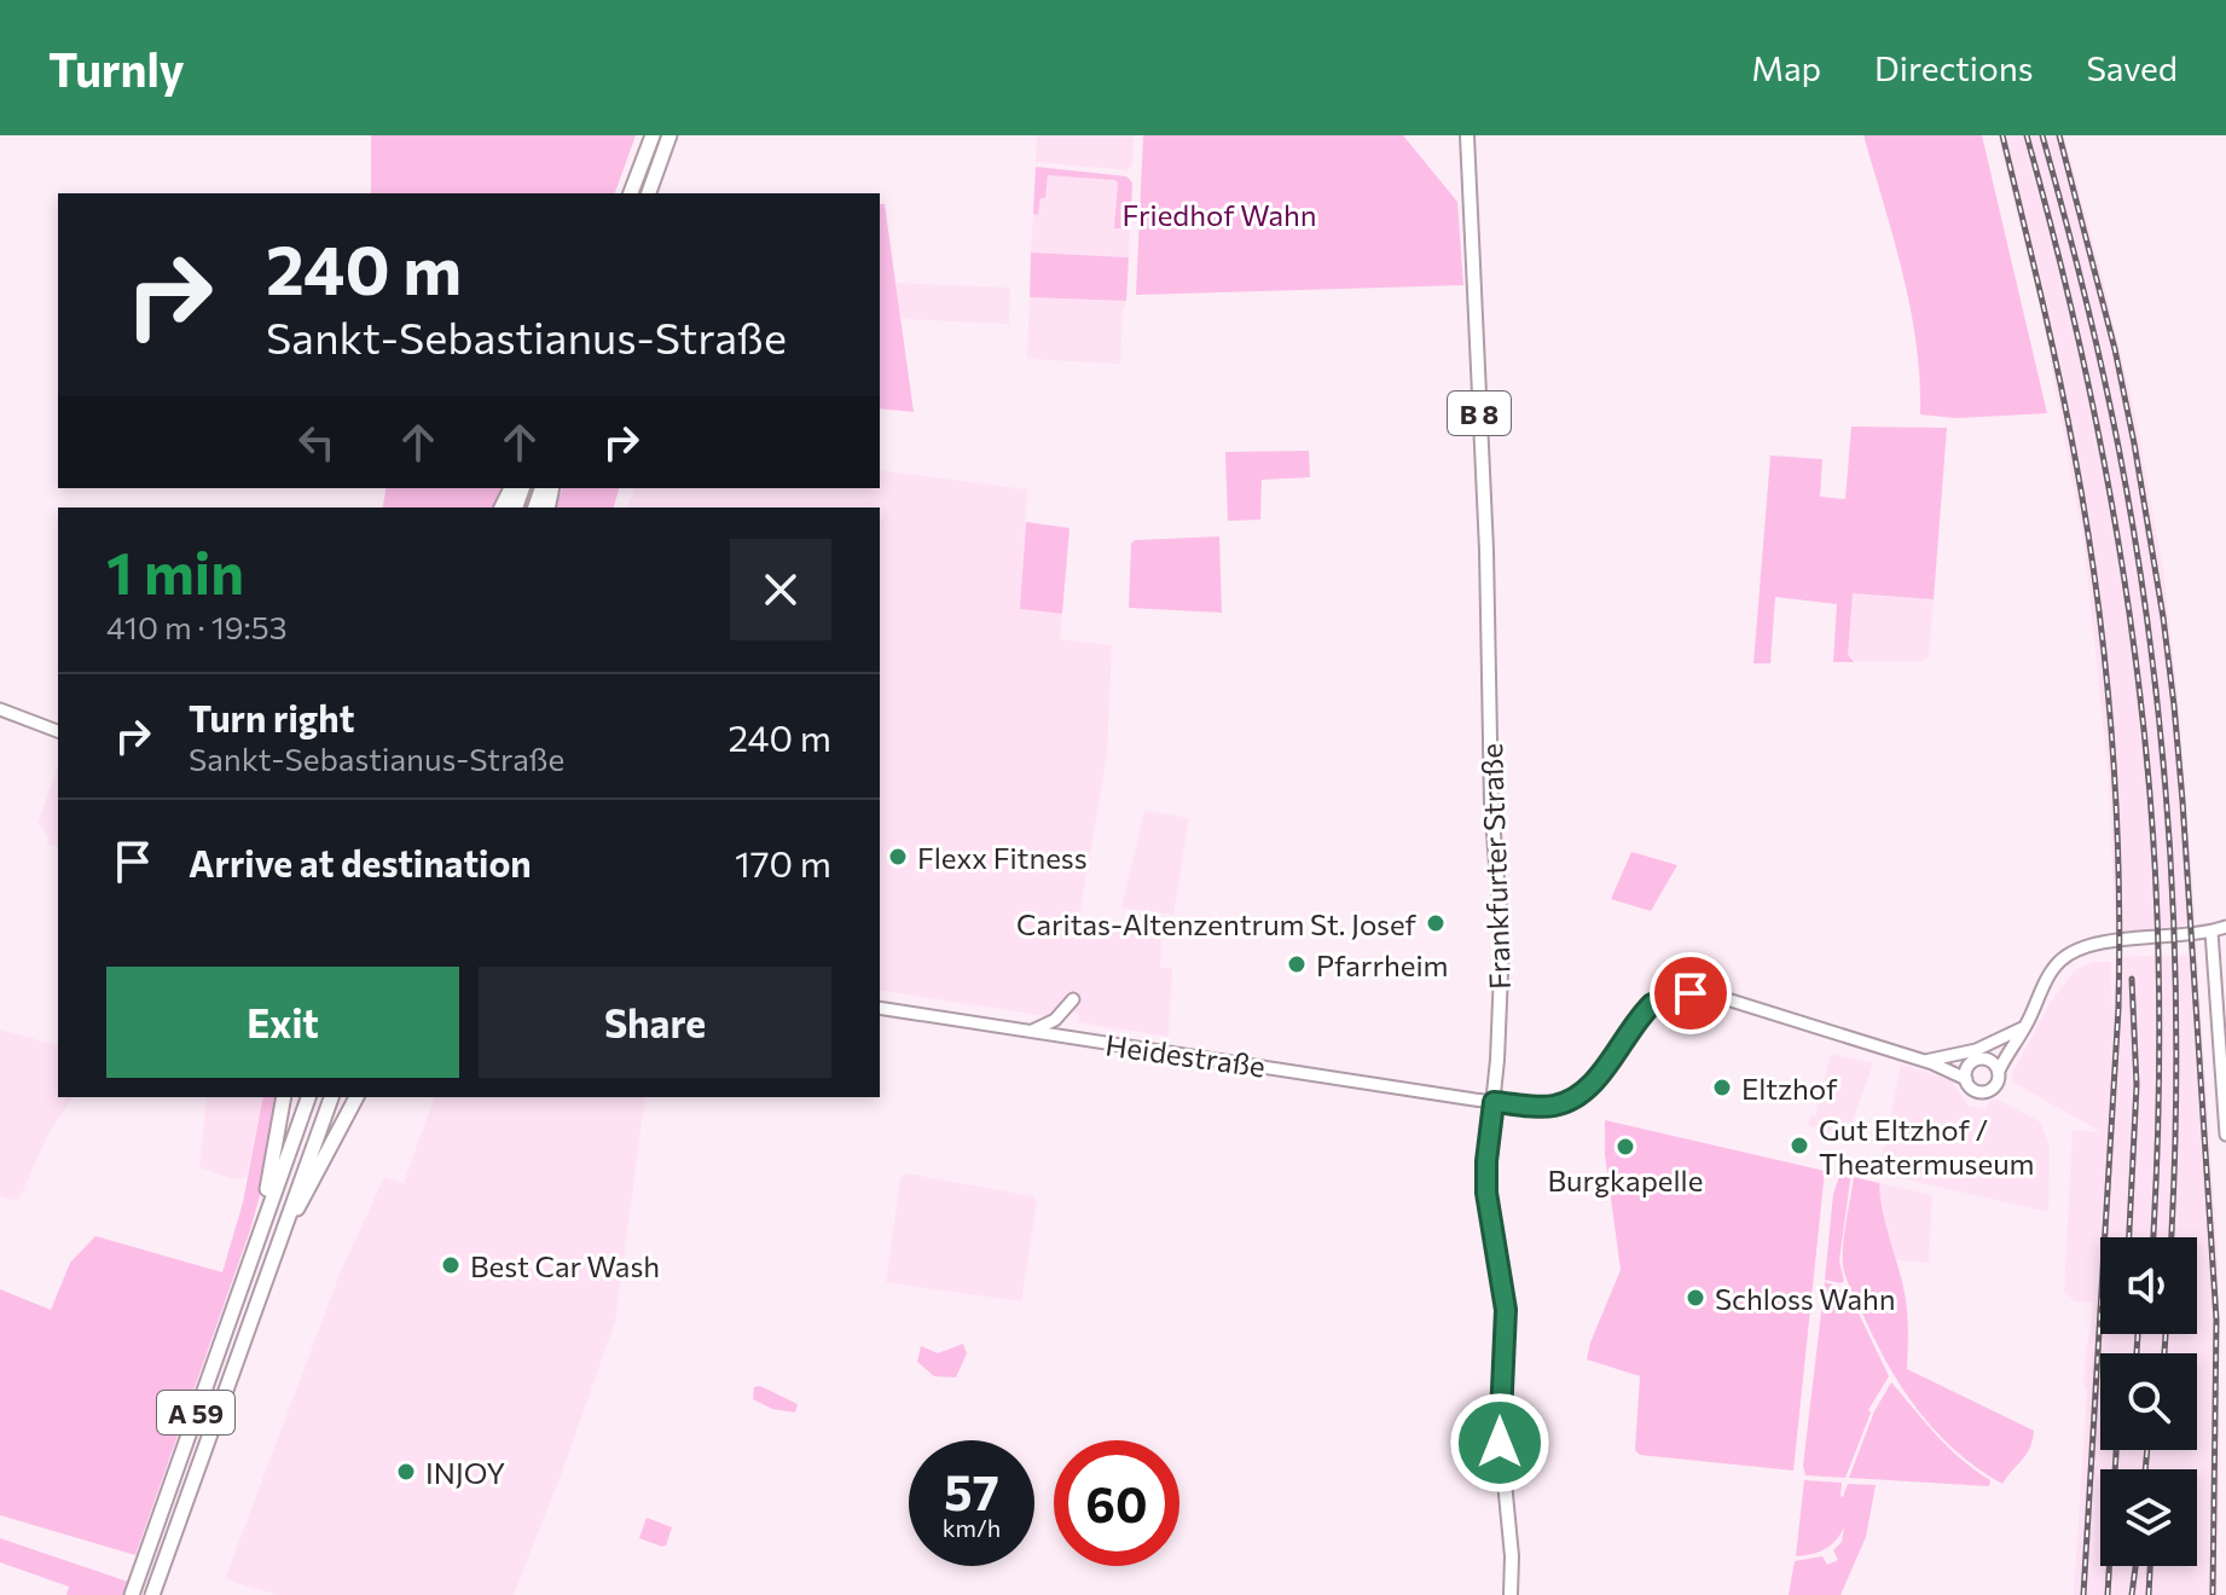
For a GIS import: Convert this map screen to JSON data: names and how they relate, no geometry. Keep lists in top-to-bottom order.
{
  "streets": {
    "highway": ["A 59"],
    "main road": ["B 8", "Frankfurter Straße"],
    "street": ["Heidestraße"]
  },
  "crossings": [
    ["Frankfurter Straße", "Heidestraße"]
  ],
  "parks": ["Friedhof Wahn"],
  "places": [
    "Flexx Fitness",
    "Caritas-Altenzentrum St. Josef",
    "Pfarrheim",
    "Eltzhof",
    "Gut Eltzhof / Theatermuseum",
    "Burgkapelle",
    "Best Car Wash",
    "Schloss Wahn",
    "INJOY"
  ],
  "page": {
    "header": "Turnly",
    "nav": ["Map", "Directions", "Saved"],
    "turn": ["240 m", "Sankt-Sebastianus-Straße"],
    "heading": ["1 min", "410 m · 19:53"],
    "list": [
      {
        "name": "Turn right",
        "note": "Sankt-Sebastianus-Straße",
        "value": "240 m"
      },
      {
        "name": "Arrive at destination",
        "value": "170 m"
      }
    ],
    "buttons": ["Exit", "Share"],
    "speed": "57 km/h",
    "limit": "60"
  }
}
